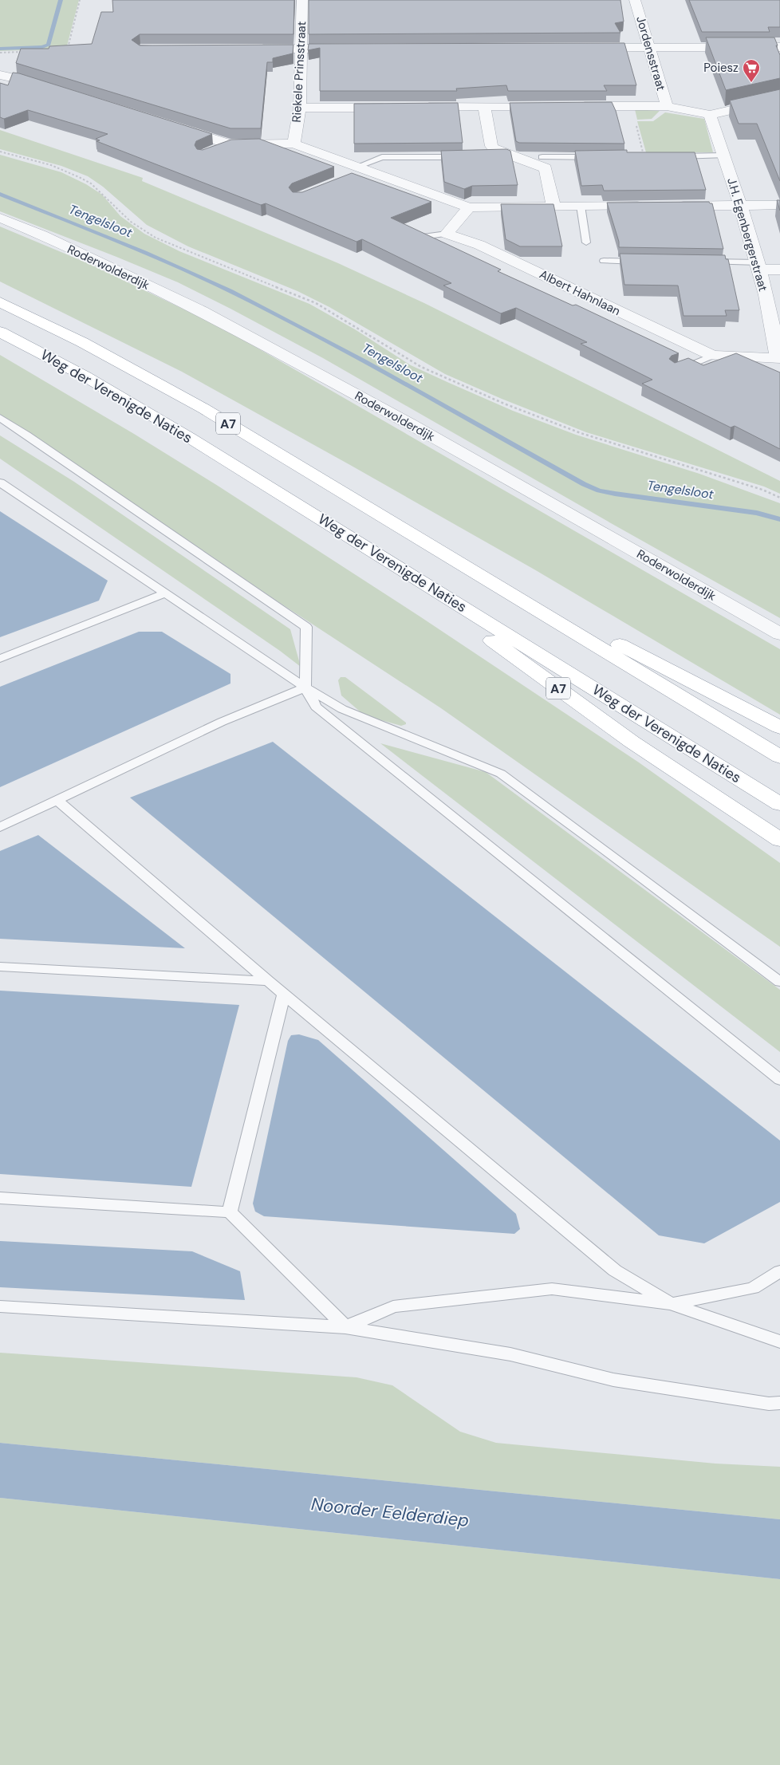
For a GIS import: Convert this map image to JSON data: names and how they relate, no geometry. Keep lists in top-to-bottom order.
{
  "streets": {
    "highway": ["Weg der Verenigde Naties", "A7"],
    "street": [
      "Jordensstraat",
      "Riekele Prinsstraat",
      "J.H. Egenbergerstraat",
      "Roderwolderdijk",
      "Albert Hahnlaan"
    ]
  },
  "crossings": [
    ["J.H. Egenbergerstraat", "Albert Hahnlaan"],
    ["Weg der Verenigde Naties", "A7"]
  ],
  "water": ["Tengelsloot", "Noorder Eelderdiep"],
  "places": {
    "supermarket": ["Poiesz"]
  }
}
